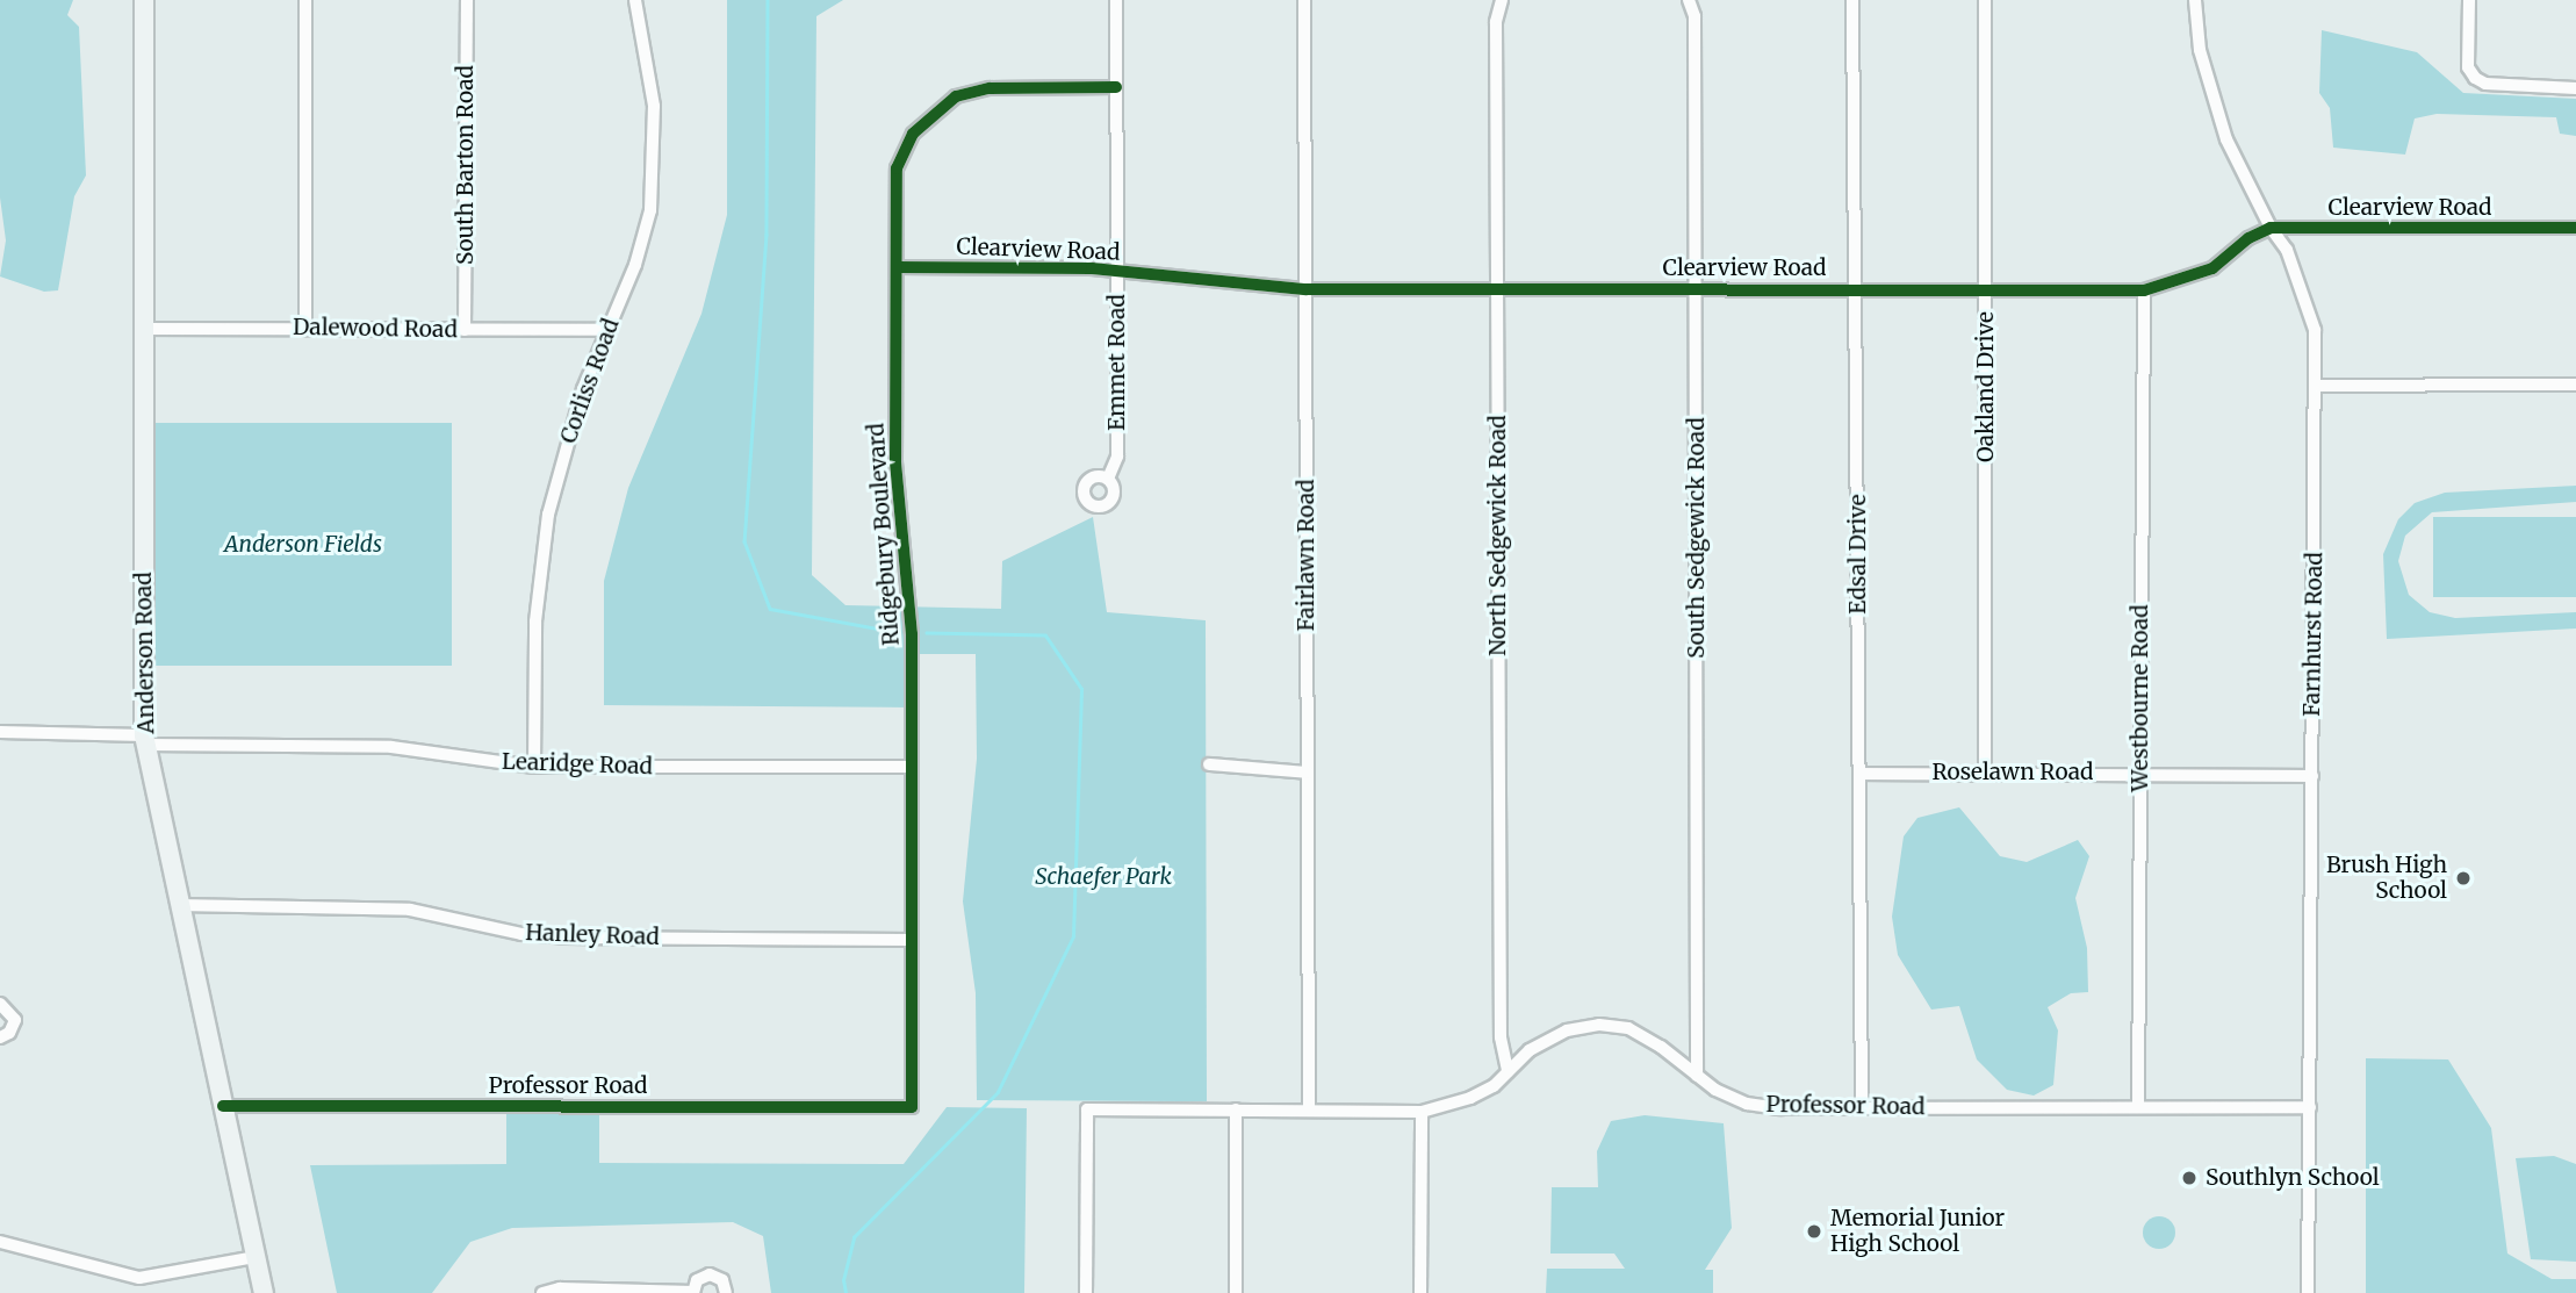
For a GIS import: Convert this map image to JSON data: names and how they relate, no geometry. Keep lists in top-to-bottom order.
{
  "streets": {
    "street": [
      "South Barton Road",
      "Clearview Road",
      "Dalewood Road",
      "Emmet Road",
      "Corliss Road",
      "Oakland Drive",
      "Ridgebury Boulevard",
      "North Sedgewick Road",
      "South Sedgewick Road",
      "Edsal Drive",
      "Fairlawn Road",
      "Farnhurst Road",
      "Anderson Road",
      "Westbourne Road",
      "Learidge Road",
      "Roselawn Road",
      "Hanley Road",
      "Professor Road"
    ]
  },
  "crossings": [
    ["South Barton Road", "Dalewood Road"],
    ["Clearview Road", "Emmet Road"],
    ["Clearview Road", "Oakland Drive"],
    ["Clearview Road", "Ridgebury Boulevard"],
    ["Clearview Road", "North Sedgewick Road"],
    ["Clearview Road", "South Sedgewick Road"],
    ["Clearview Road", "Edsal Drive"],
    ["Clearview Road", "Fairlawn Road"],
    ["Clearview Road", "Farnhurst Road"],
    ["Clearview Road", "Westbourne Road"],
    ["Dalewood Road", "Corliss Road"],
    ["Dalewood Road", "Anderson Road"],
    ["Emmet Road", "Ridgebury Boulevard"],
    ["Corliss Road", "Learidge Road"],
    ["Oakland Drive", "Roselawn Road"],
    ["Ridgebury Boulevard", "Learidge Road"],
    ["Ridgebury Boulevard", "Hanley Road"],
    ["Ridgebury Boulevard", "Professor Road"],
    ["North Sedgewick Road", "Professor Road"],
    ["South Sedgewick Road", "Professor Road"],
    ["Edsal Drive", "Roselawn Road"],
    ["Edsal Drive", "Professor Road"],
    ["Fairlawn Road", "Professor Road"],
    ["Farnhurst Road", "Roselawn Road"],
    ["Farnhurst Road", "Professor Road"],
    ["Anderson Road", "Learidge Road"],
    ["Anderson Road", "Hanley Road"],
    ["Anderson Road", "Professor Road"],
    ["Westbourne Road", "Roselawn Road"],
    ["Westbourne Road", "Professor Road"]
  ],
  "parks": ["Anderson Fields", "Schaefer Park"],
  "places": ["Brush High School", "Southlyn School", "Memorial Junior High School"]
}
